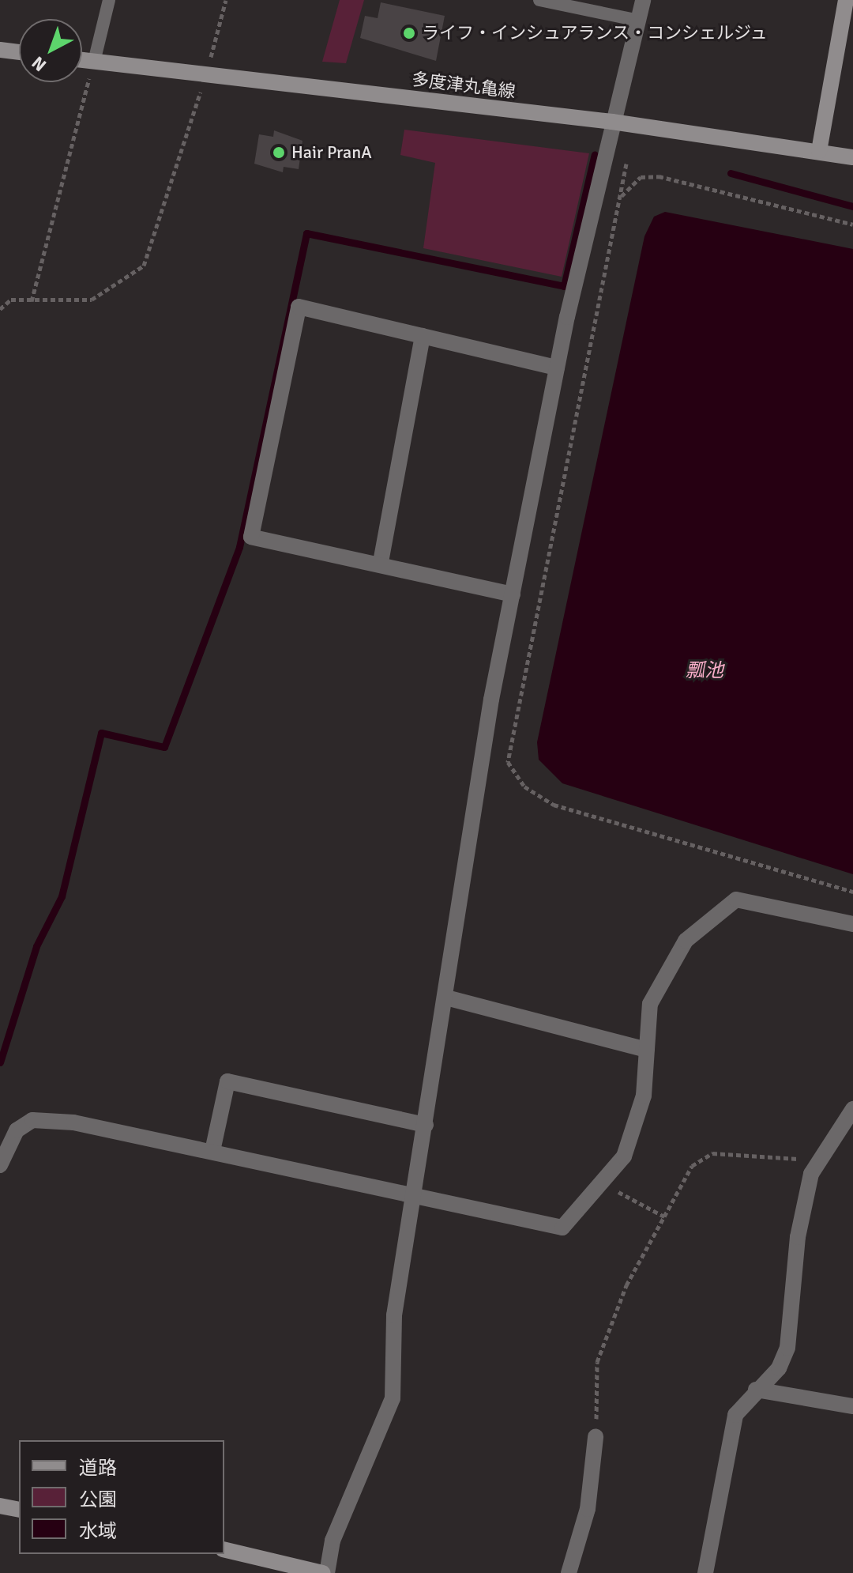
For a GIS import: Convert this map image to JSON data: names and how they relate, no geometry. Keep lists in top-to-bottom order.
{
  "streets": {
    "main road": ["多度津丸亀線"]
  },
  "water": ["瓢池"],
  "places": ["ライフ・インシュアランス・コンシェルジュ", "Hair PranA"],
  "legend": ["道路", "公園", "水域"],
  "north": "bottom left"
}
